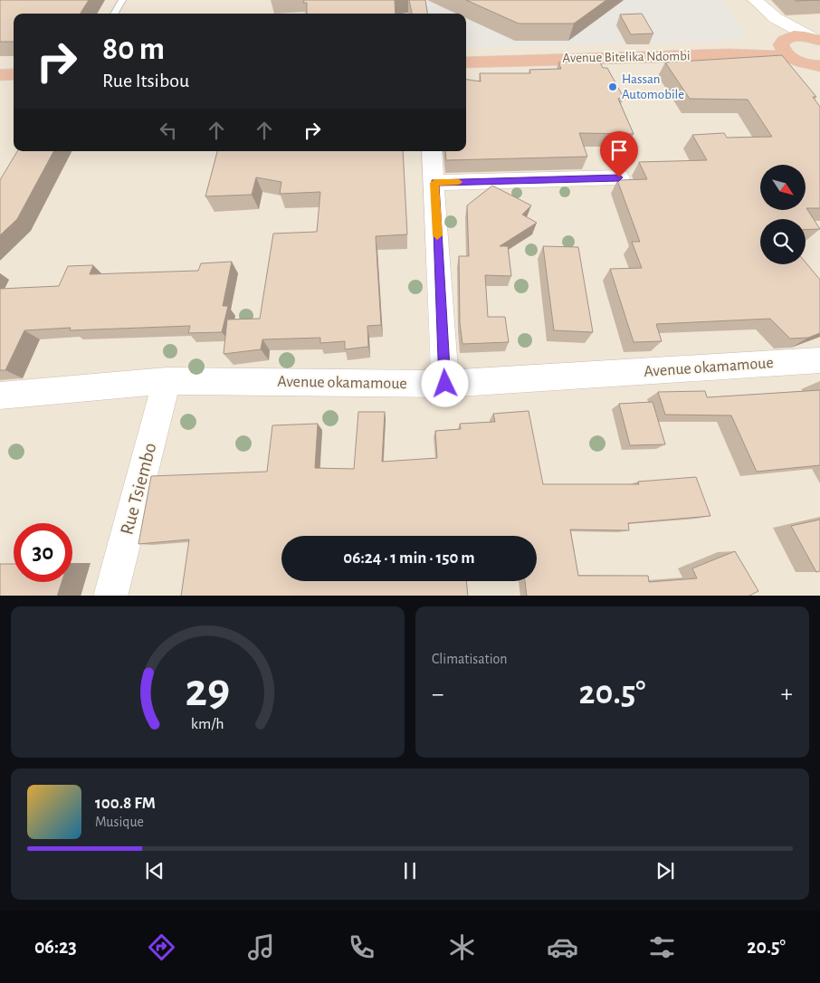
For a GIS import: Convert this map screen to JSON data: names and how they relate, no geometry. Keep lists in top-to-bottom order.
{
  "streets": {
    "highway": ["Avenue Bitelika Ndombi"],
    "street": ["Avenue okamamoue", "Rue Tsiembo"]
  },
  "crossings": [
    ["Avenue okamamoue", "Rue Tsiembo"]
  ],
  "places": ["Hassan Automobile"],
  "north": "bottom right",
  "page": {
    "turn": ["80 m", "Rue Itsibou"],
    "limit": "30",
    "trip": "06:24 · 1 min · 150 m",
    "tile": "Climatisation",
    "heat": ["−", "20.5°", "+"],
    "song": ["100.8 FM", "Musique"],
    "tabs": ["06:23", "20.5°"],
    "gauge": ["29", "km/h"]
  }
}
